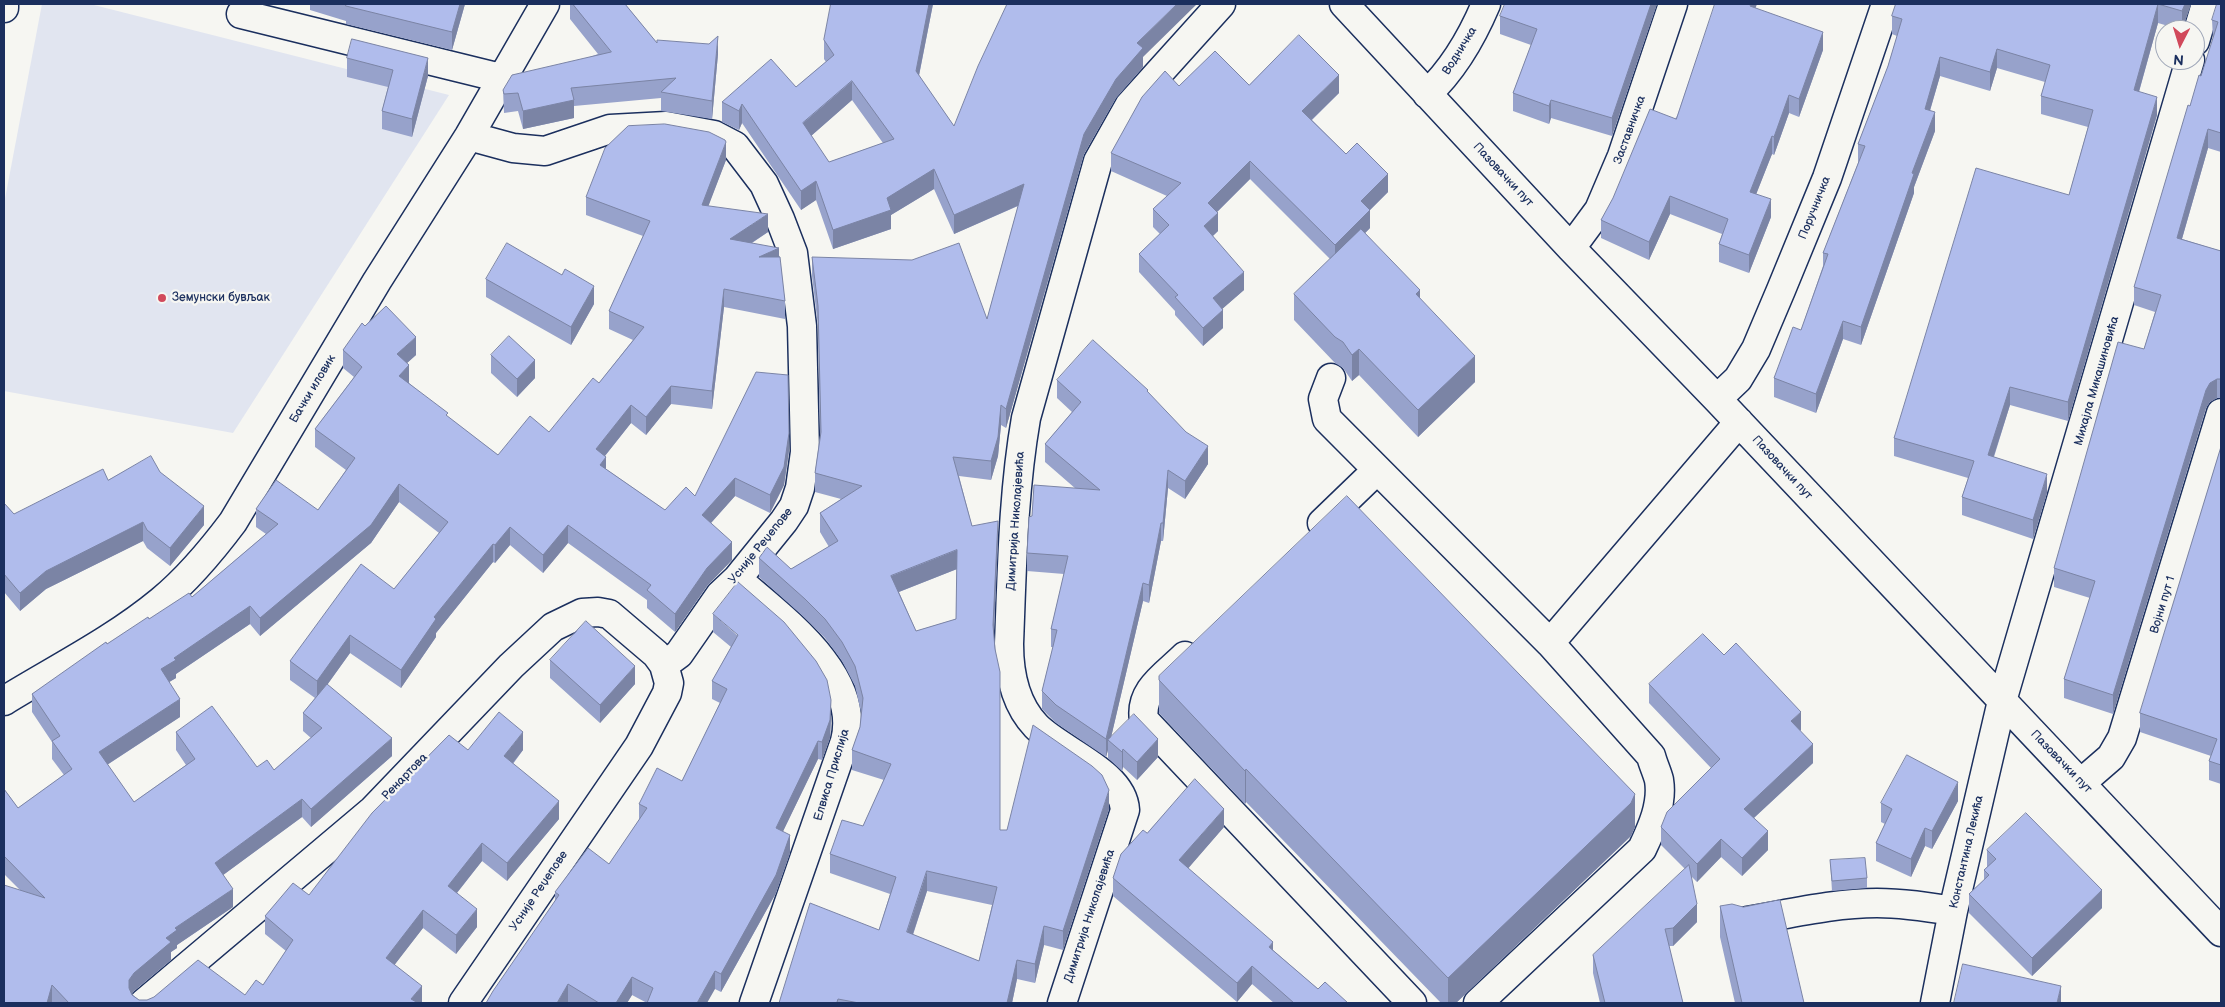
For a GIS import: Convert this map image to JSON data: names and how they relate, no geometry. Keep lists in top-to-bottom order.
{
  "streets": {
    "street": [
      "Водничка",
      "Заставничка",
      "Пазовачки пут",
      "Поручничка",
      "Михајла Микашиновића",
      "Бачки иловик",
      "Димитрија Николајевића",
      "Усније Реџепове",
      "Војни пут 1",
      "Елвиса Прислија",
      "Ренартова",
      "Константина Лекића"
    ]
  },
  "crossings": [
    ["Водничка", "Пазовачки пут"],
    ["Заставничка", "Пазовачки пут"],
    ["Пазовачки пут", "Поручничка"],
    ["Пазовачки пут", "Михајла Микашиновића"],
    ["Пазовачки пут", "Војни пут 1"],
    ["Пазовачки пут", "Константина Лекића"],
    ["Михајла Микашиновића", "Константина Лекића"],
    ["Бачки иловик", "Усније Реџепове"],
    ["Усније Реџепове", "Елвиса Прислија"],
    ["Усније Реџепове", "Ренартова"]
  ],
  "places": ["Земунски бувљак"],
  "north": "bottom"
}
